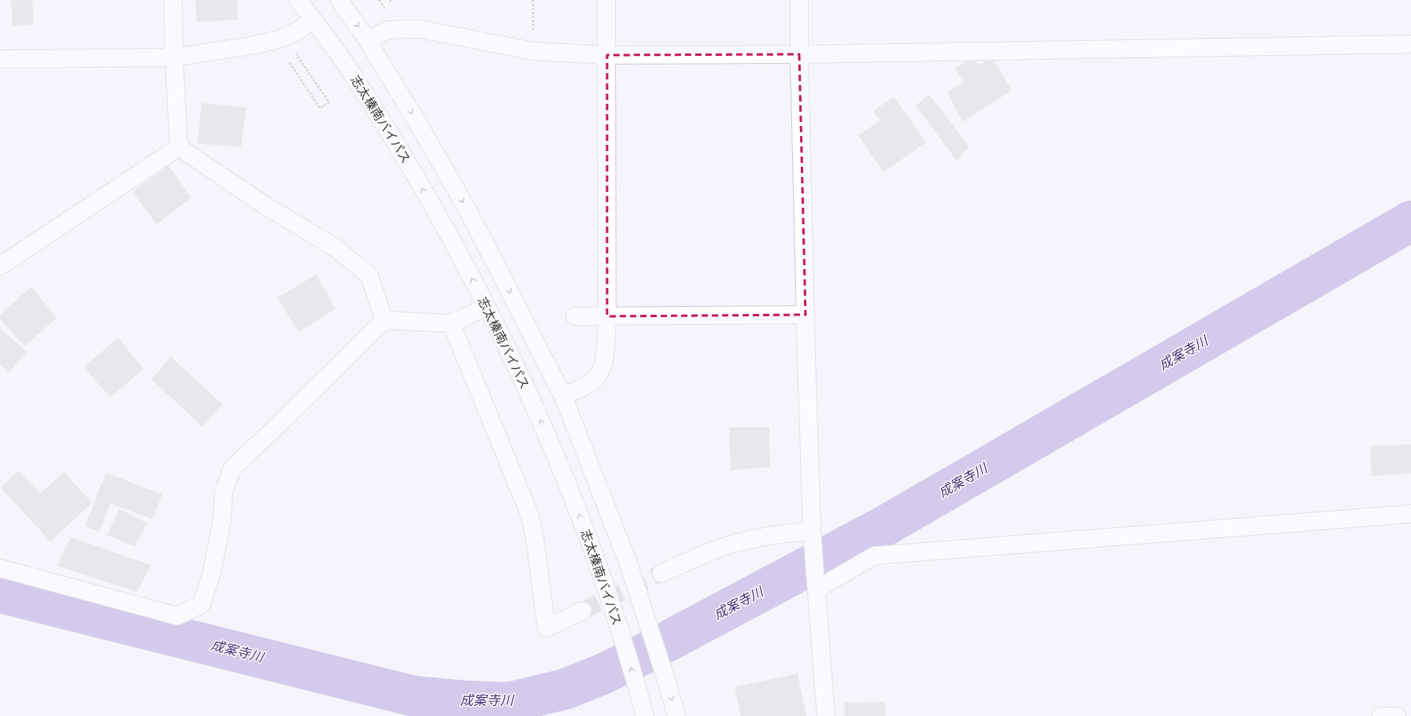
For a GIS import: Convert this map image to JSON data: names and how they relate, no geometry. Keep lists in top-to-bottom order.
{
  "streets": {
    "main road": ["志太榛南バイパス"]
  },
  "water": ["成案寺川"]
}
